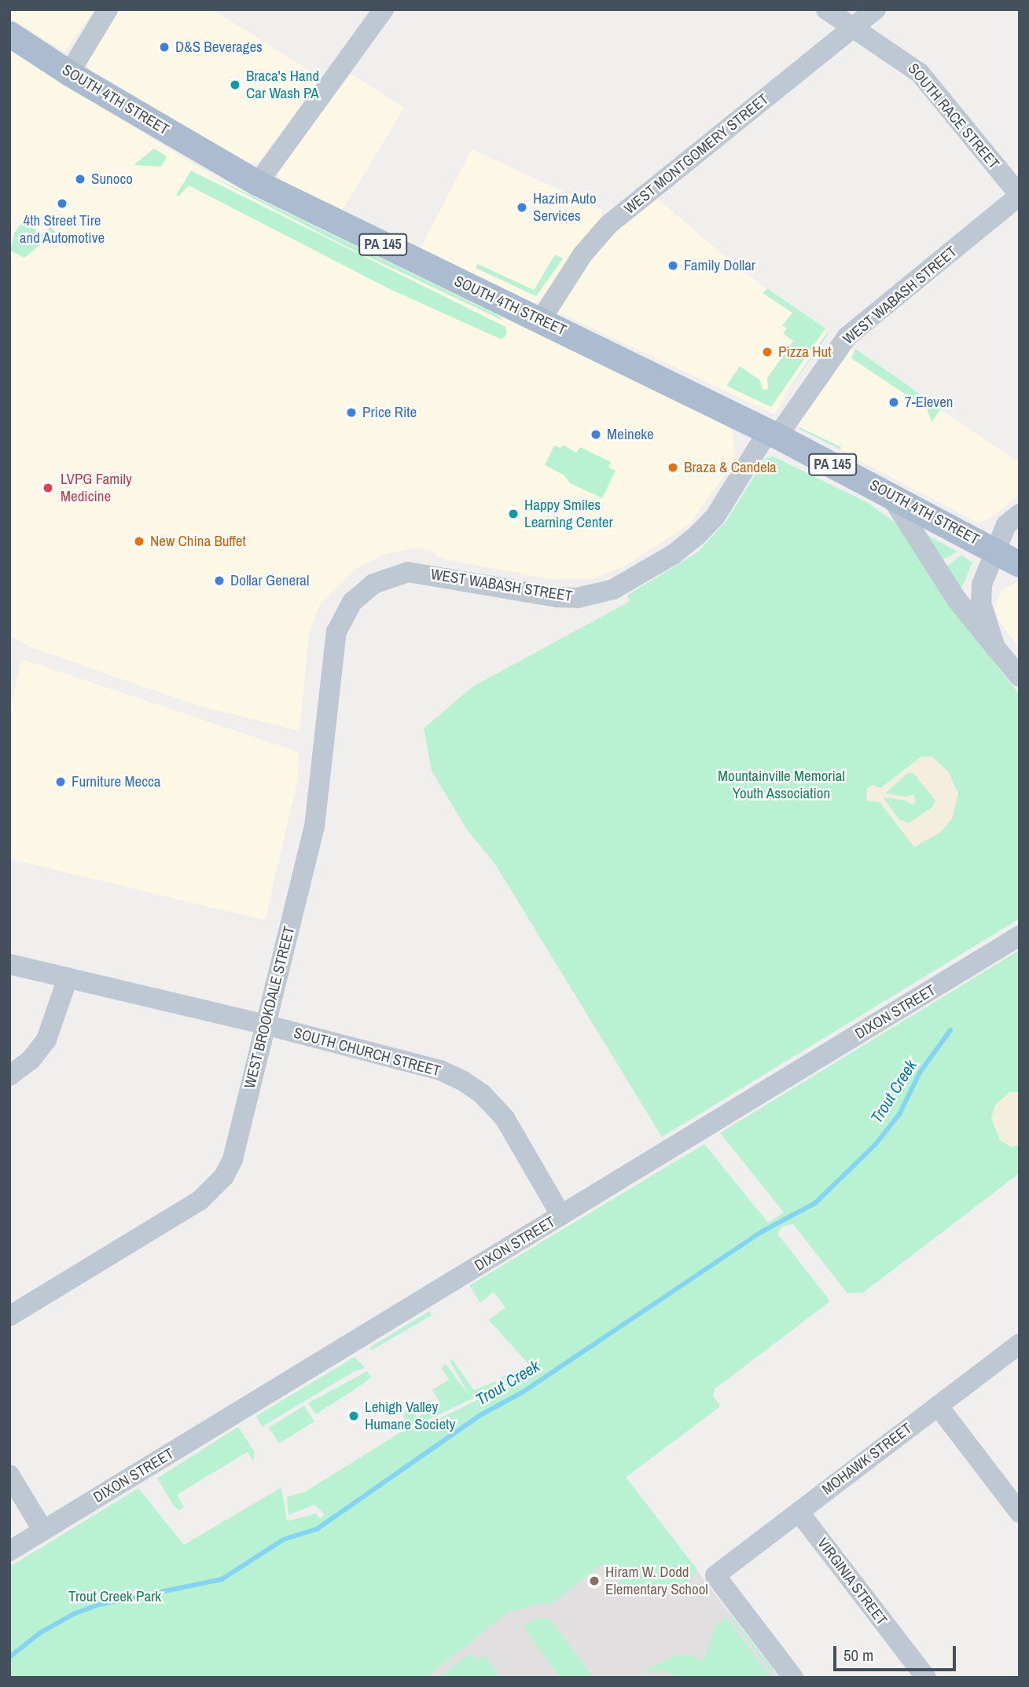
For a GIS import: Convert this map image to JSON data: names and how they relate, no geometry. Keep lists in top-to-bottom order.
{
  "streets": {
    "main road": ["SOUTH 4TH STREET", "PA 145"],
    "street": [
      "SOUTH RACE STREET",
      "WEST MONTGOMERY STREET",
      "WEST WABASH STREET",
      "WEST BROOKDALE STREET",
      "DIXON STREET",
      "SOUTH CHURCH STREET",
      "MOHAWK STREET",
      "VIRGINIA STREET"
    ]
  },
  "crossings": [
    ["SOUTH 4TH STREET", "WEST MONTGOMERY STREET"],
    ["SOUTH 4TH STREET", "WEST WABASH STREET"],
    ["SOUTH RACE STREET", "WEST MONTGOMERY STREET"],
    ["SOUTH RACE STREET", "WEST WABASH STREET"],
    ["WEST WABASH STREET", "WEST BROOKDALE STREET"],
    ["WEST BROOKDALE STREET", "SOUTH CHURCH STREET"],
    ["DIXON STREET", "SOUTH CHURCH STREET"],
    ["MOHAWK STREET", "VIRGINIA STREET"]
  ],
  "water": ["Trout Creek"],
  "parks": ["Mountainville Memorial Youth Association", "Trout Creek Park"],
  "places": [
    "D&S Beverages",
    "Braca's Hand Car Wash PA",
    "Sunoco",
    "4th Street Tire and Automotive",
    "Hazim Auto Services",
    "Family Dollar",
    "Pizza Hut",
    "7-Eleven",
    "Price Rite",
    "Meineke",
    "Braza & Candela",
    "LVPG Family Medicine",
    "Happy Smiles Learning Center",
    "New China Buffet",
    "Dollar General",
    "Furniture Mecca",
    "Lehigh Valley Humane Society",
    "Hiram W. Dodd Elementary School"
  ],
  "scale_bar": "50 m"
}
